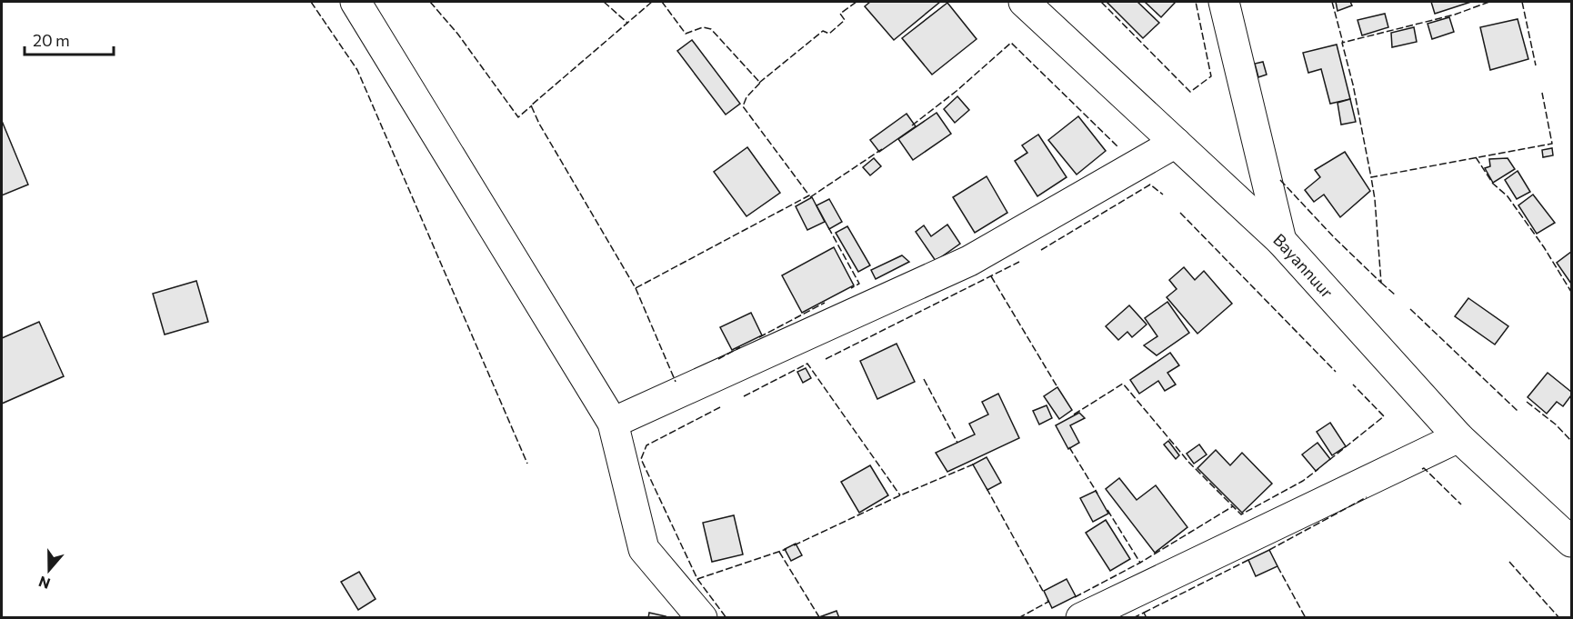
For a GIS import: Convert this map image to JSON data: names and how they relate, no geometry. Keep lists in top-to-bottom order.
{
  "streets": {
    "street": ["Bayannuur"]
  },
  "scale_bar": "20 m",
  "north": "bottom"
}
